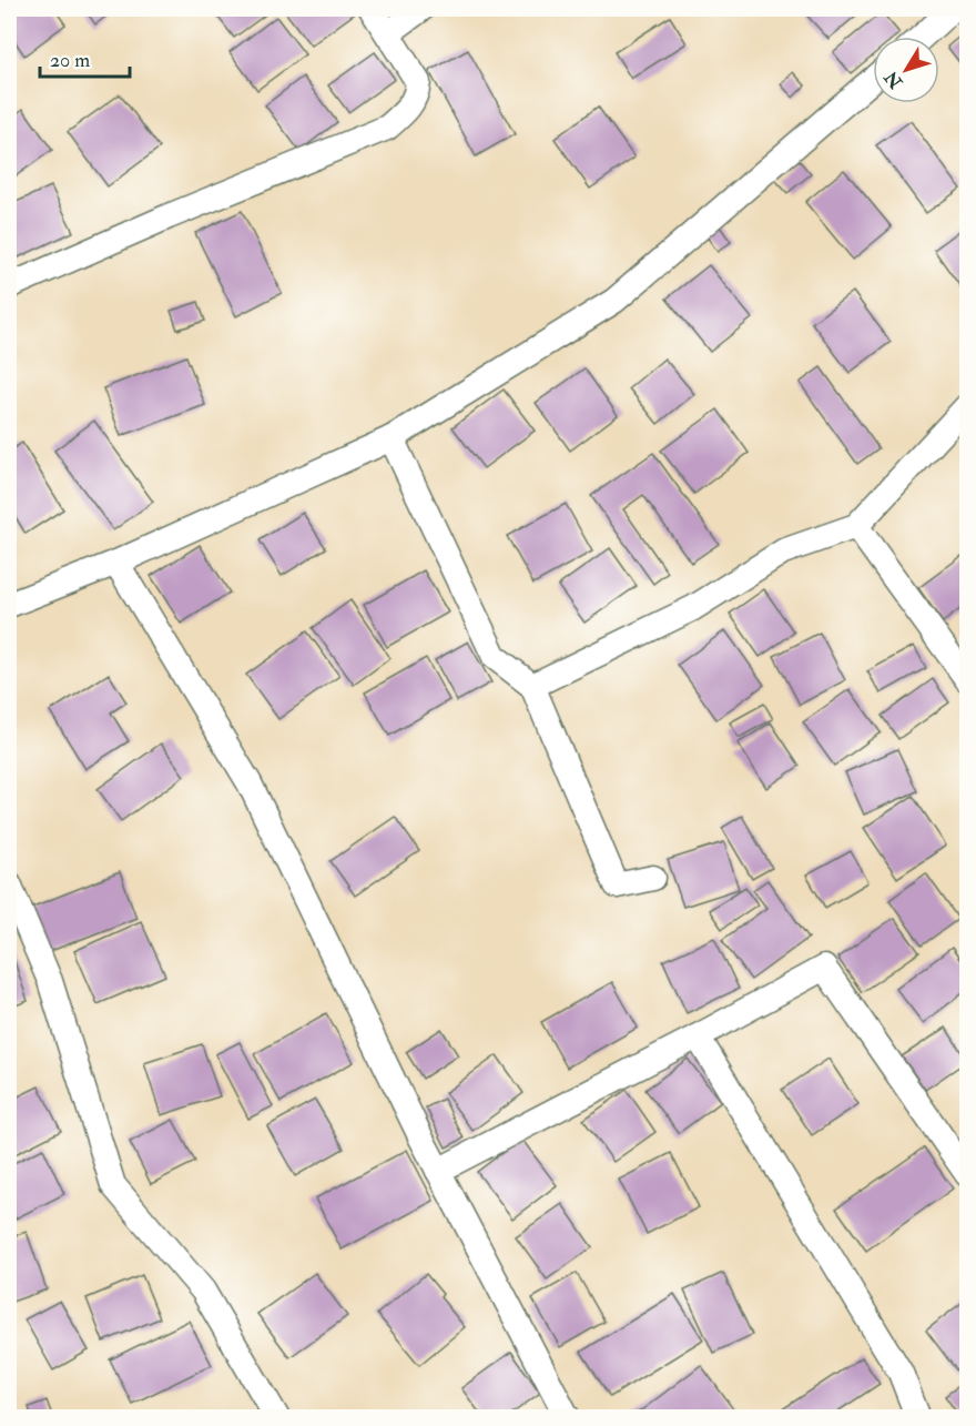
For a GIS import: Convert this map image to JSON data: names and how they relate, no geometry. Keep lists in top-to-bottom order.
{
  "scale_bar": "20 m",
  "north": "bottom left"
}
